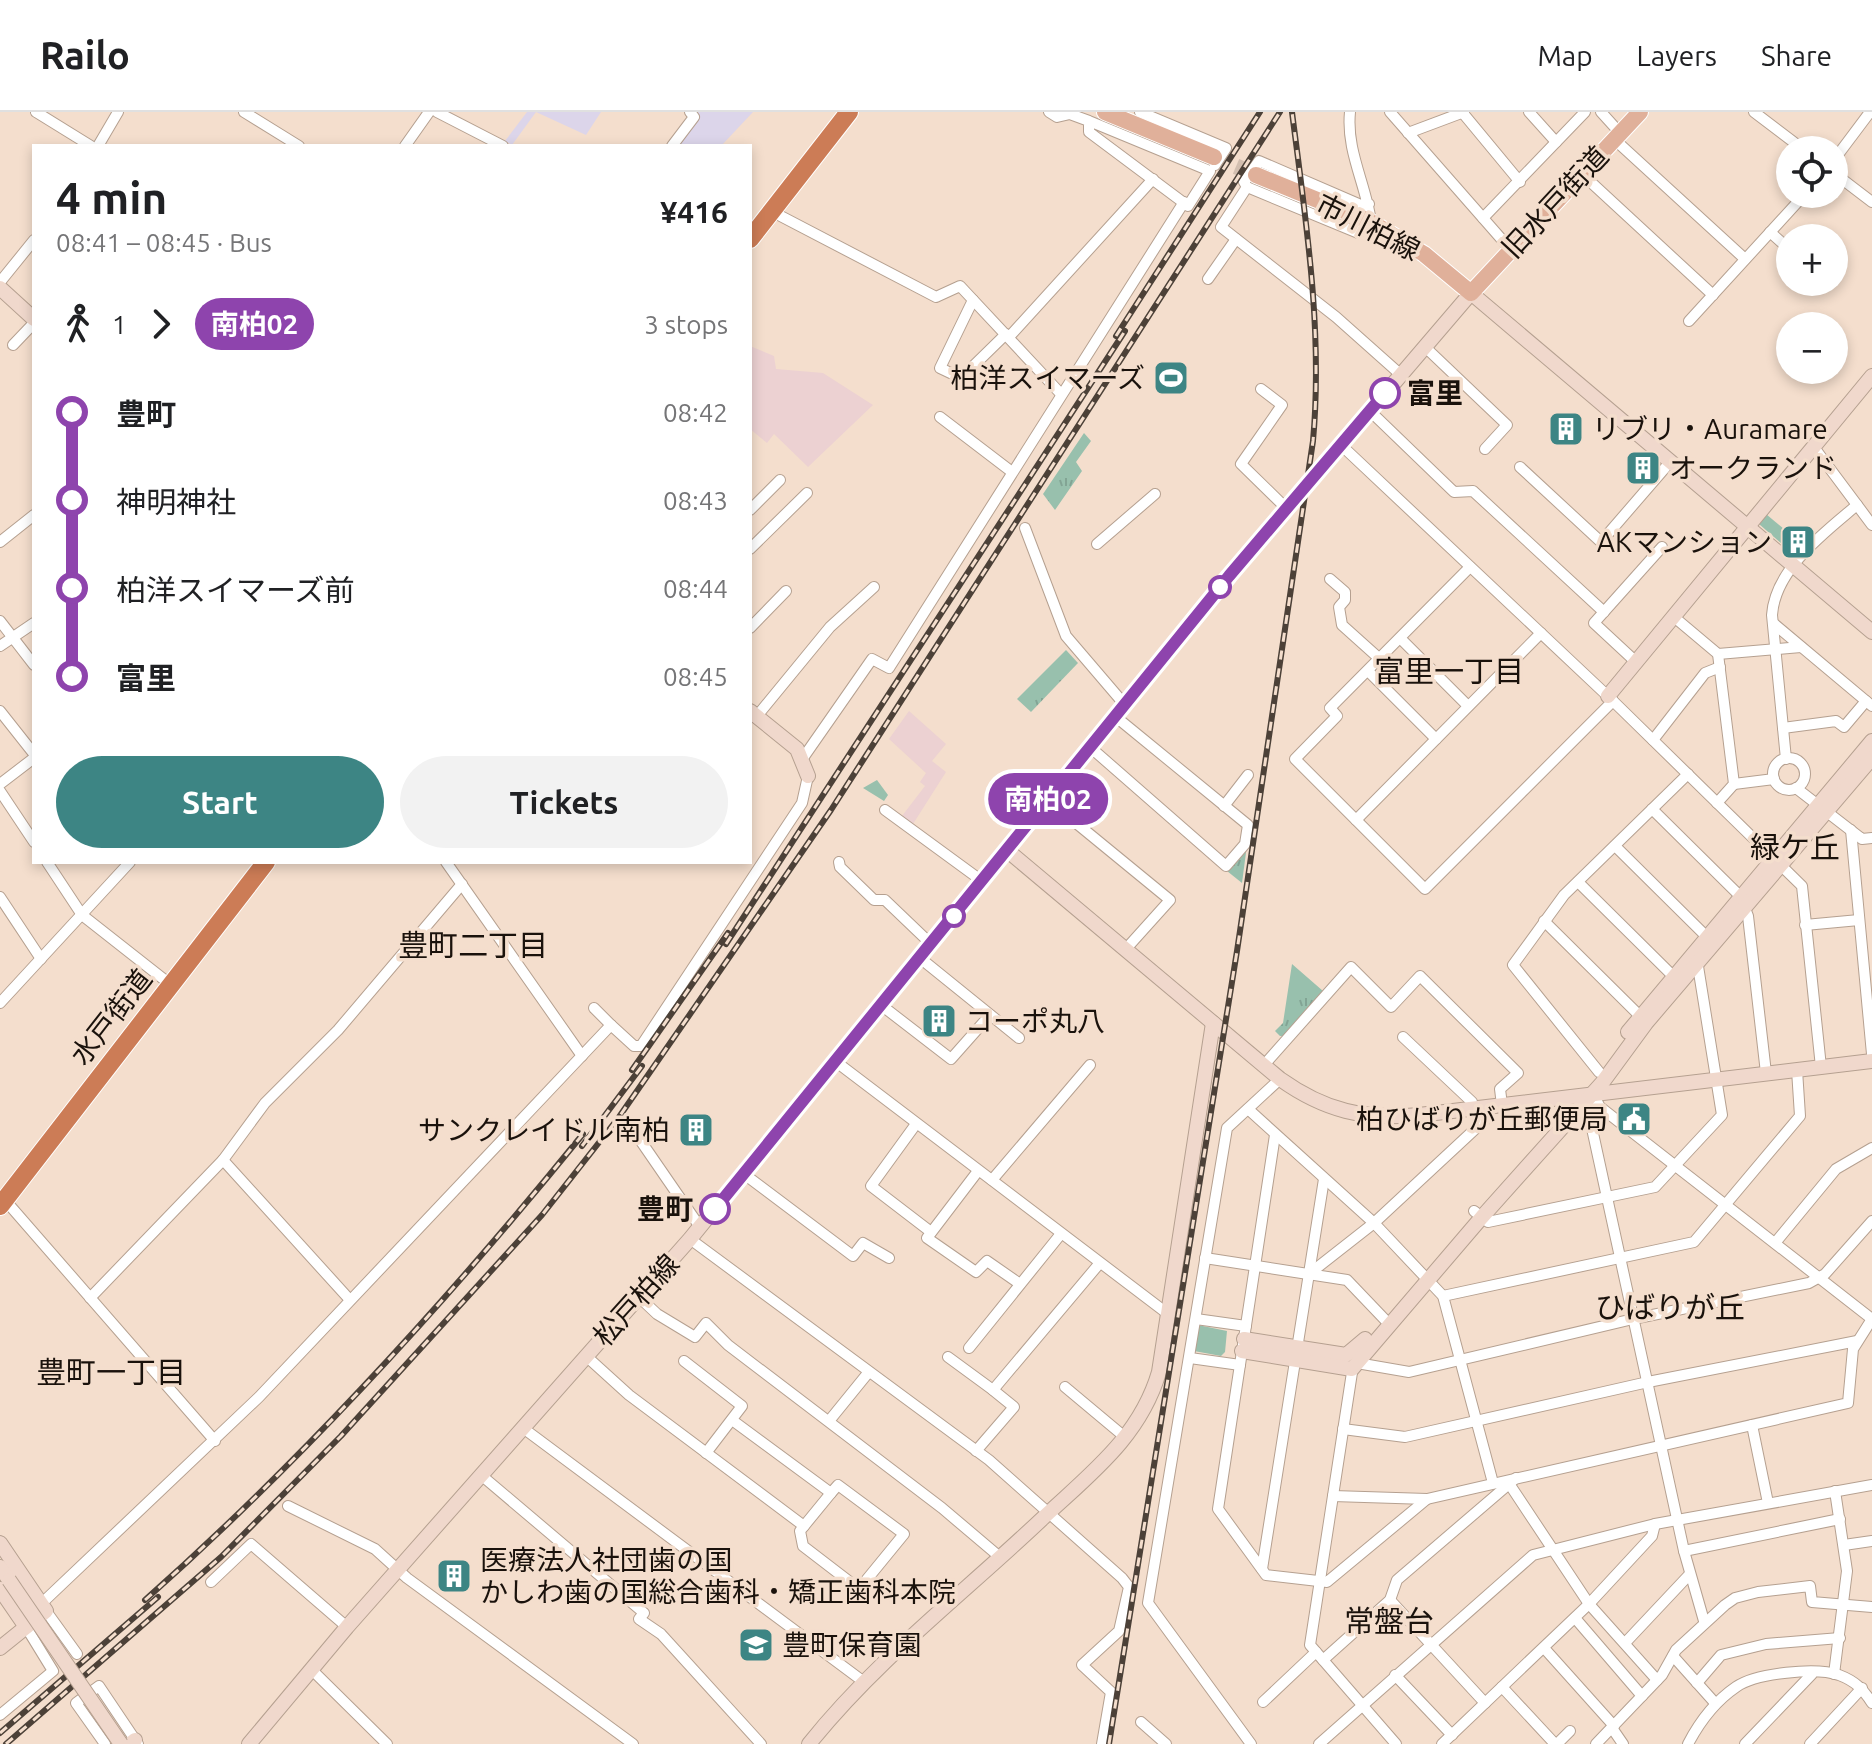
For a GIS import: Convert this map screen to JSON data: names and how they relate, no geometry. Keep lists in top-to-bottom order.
{
  "streets": {
    "highway": ["水戸街道"],
    "main road": ["旧水戸街道", "市川柏線"],
    "street": ["松戸柏線"]
  },
  "crossings": [
    ["旧水戸街道", "市川柏線"],
    ["旧水戸街道", "松戸柏線"],
    ["市川柏線", "松戸柏線"]
  ],
  "districts": [
    "富里一丁目",
    "緑ケ丘",
    "豊町二丁目",
    "ひばりが丘",
    "豊町一丁目",
    "常盤台"
  ],
  "places": {
    "sports": ["柏洋スイマーズ"],
    "other": ["富里", "豊町"],
    "building": [
      "リブリ・Auramare",
      "オークランド",
      "AKマンション",
      "コーポ丸八",
      "サンクレイドル南柏",
      "医療法人社団歯の国 かしわ歯の国総合歯科・矯正歯科本院"
    ],
    "public building": ["柏ひばりが丘郵便局"],
    "school or university": ["豊町保育園"]
  },
  "lines": ["bus line 南柏02"],
  "page": {
    "header": "Railo",
    "nav": ["Map", "Layers", "Share"],
    "on_map": "南柏02",
    "map_buttons": ["+", "−"],
    "heading": ["4 min", "08:41 – 08:45 · Bus", "¥416"],
    "legs": ["1", "南柏02", "3 stops"],
    "list": [
      {
        "name": "豊町",
        "value": "08:42"
      },
      {
        "name": "神明神社",
        "value": "08:43"
      },
      {
        "name": "柏洋スイマーズ前",
        "value": "08:44"
      },
      {
        "name": "富里",
        "value": "08:45"
      }
    ],
    "buttons": ["Start", "Tickets"]
  }
}
